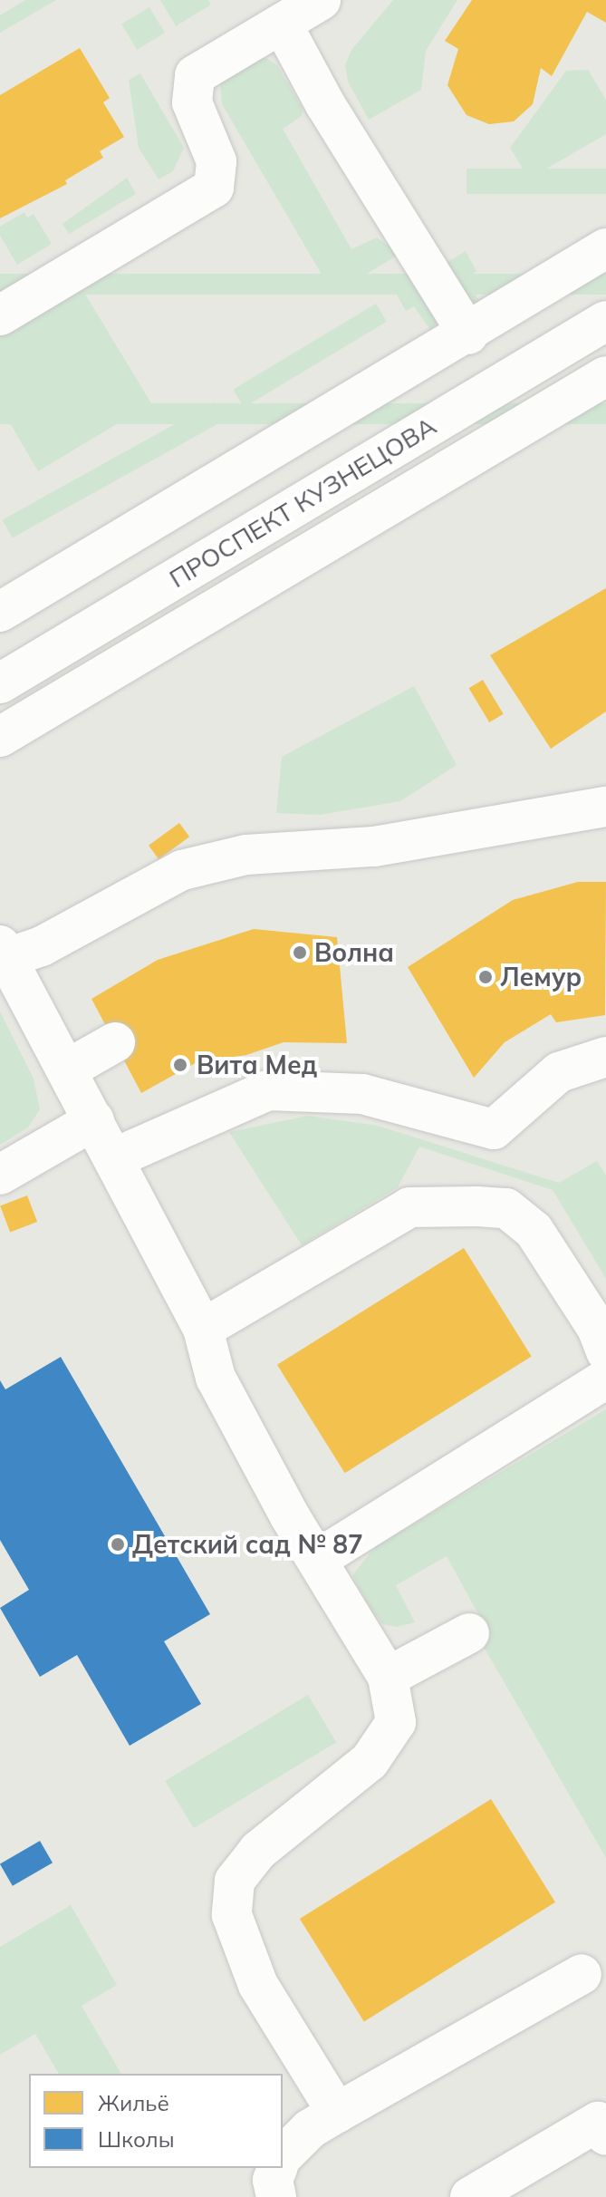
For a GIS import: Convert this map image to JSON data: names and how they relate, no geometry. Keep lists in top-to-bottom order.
{
  "streets": {
    "street": ["ПРОСПЕКТ КУЗНЕЦОВА"]
  },
  "places": [
    "Волна",
    "Лемур",
    "Вита Мед",
    "Детский сад № 87"
  ],
  "legend": ["Жильё", "Школы"]
}
